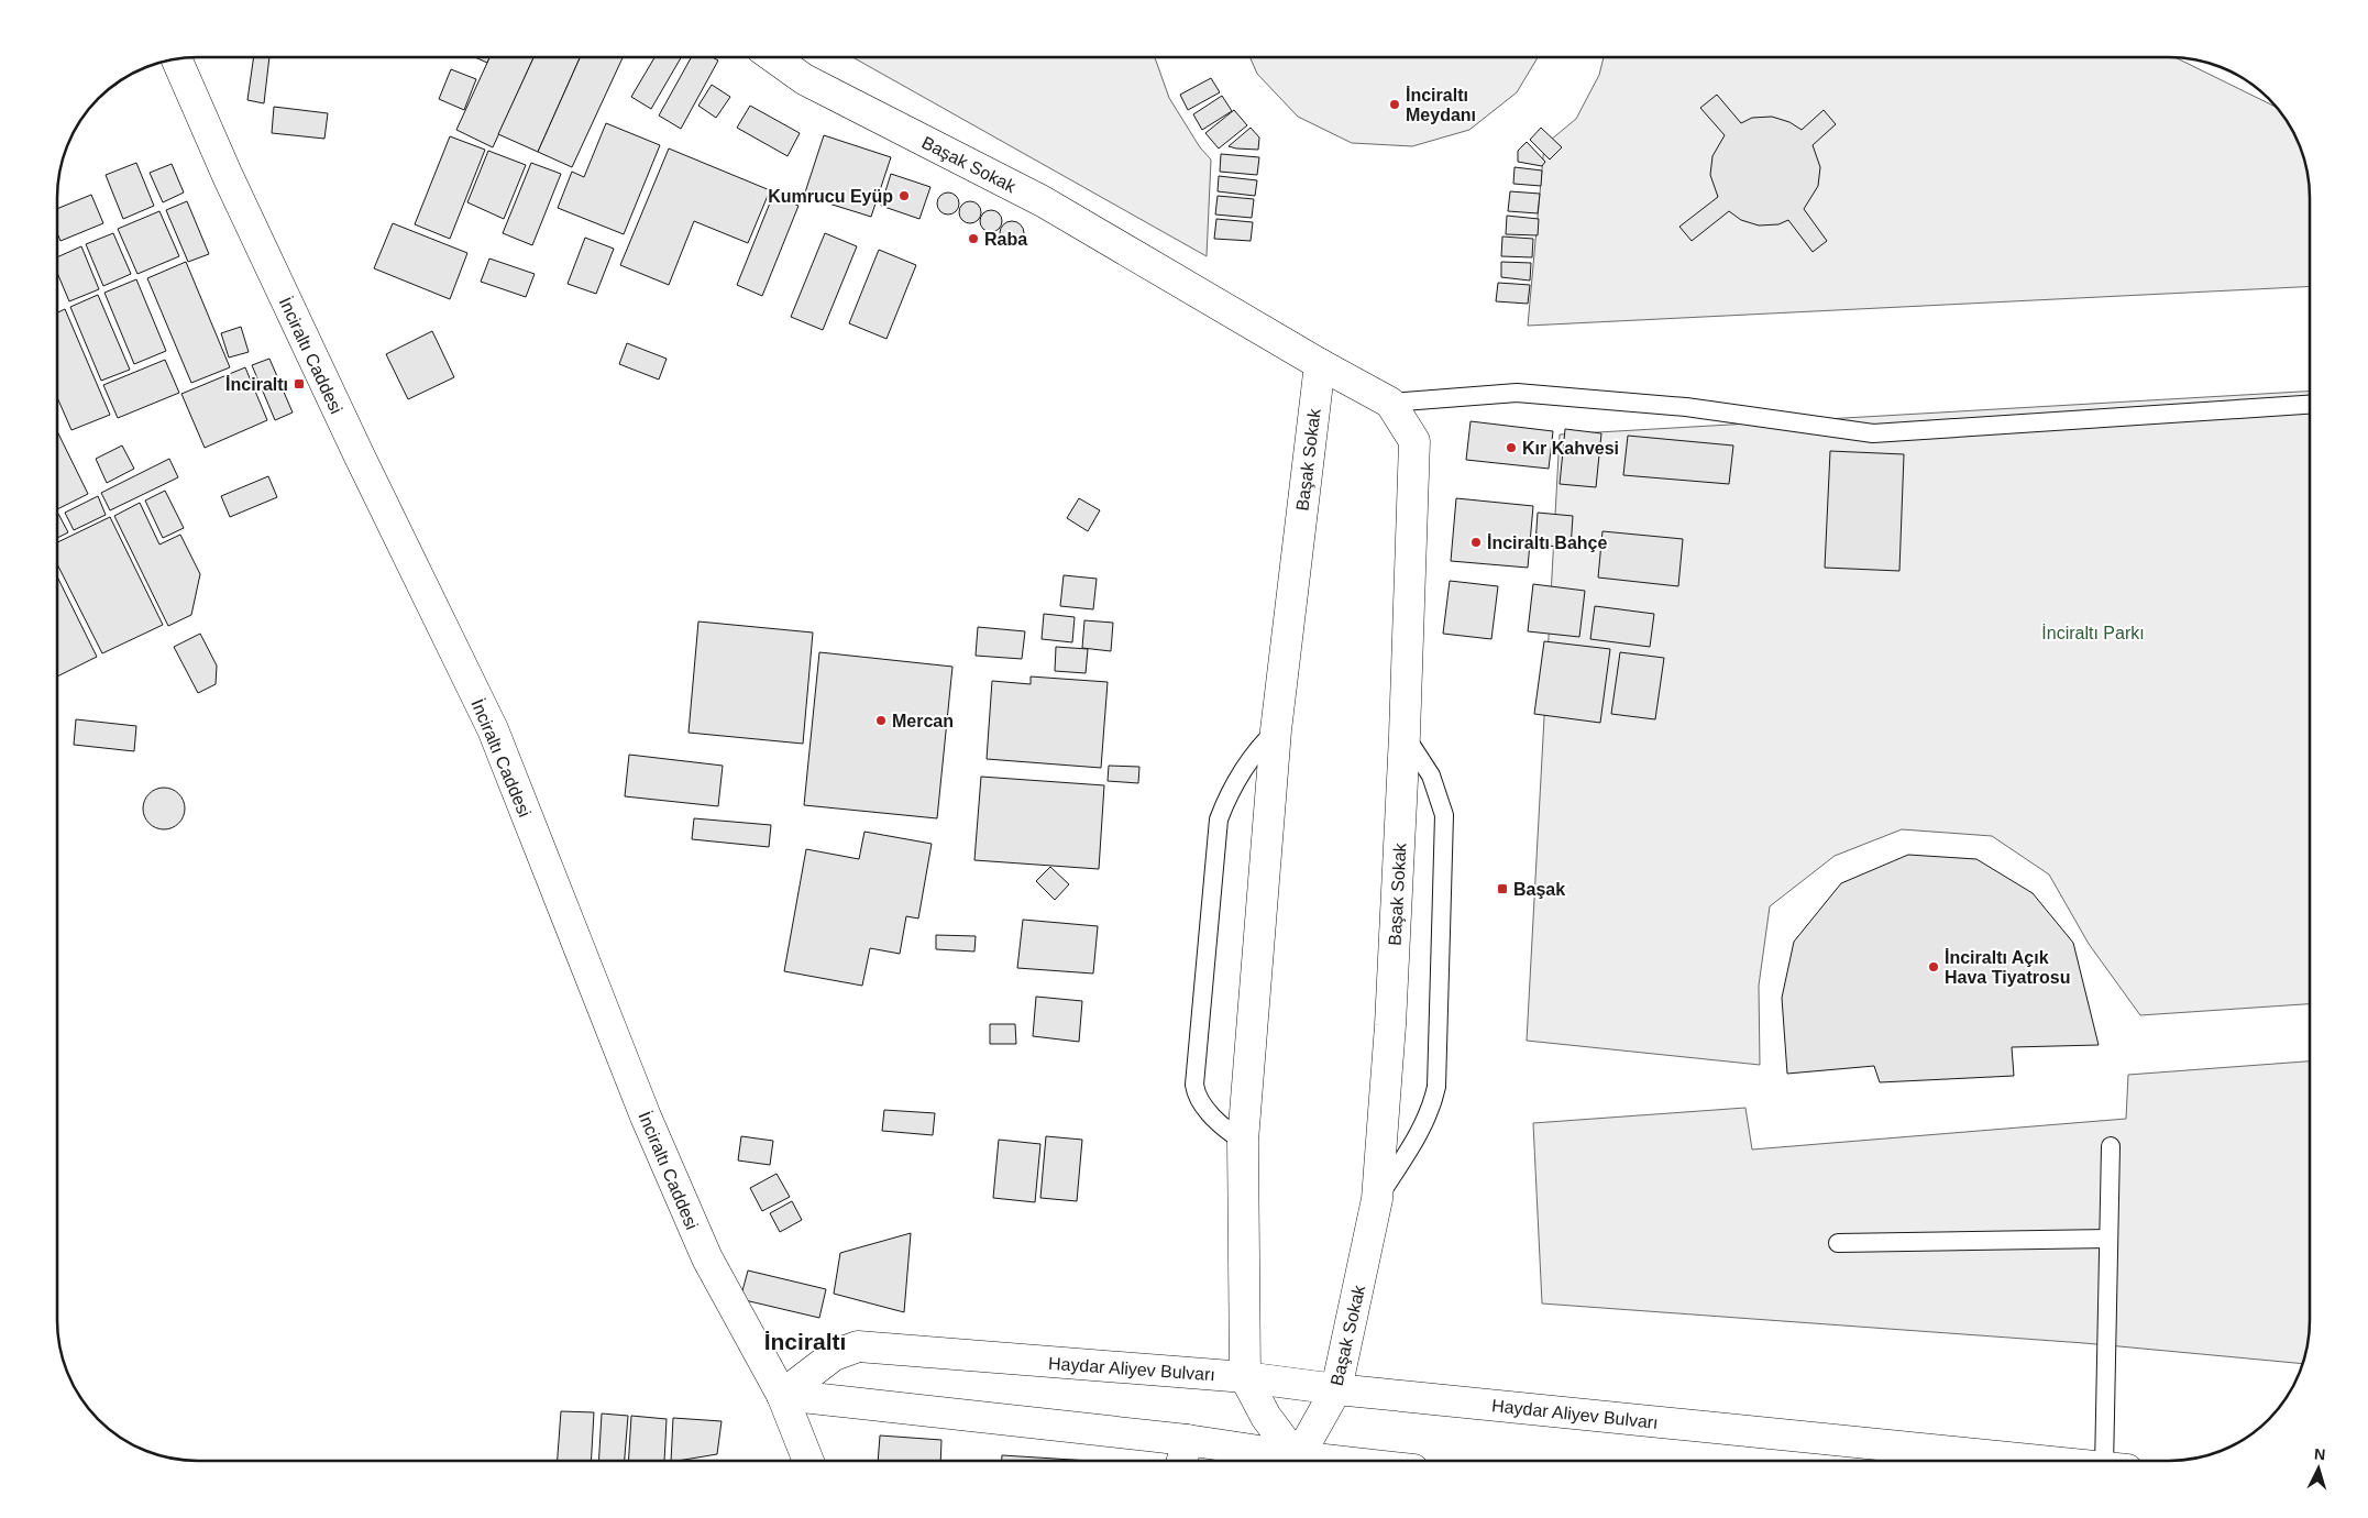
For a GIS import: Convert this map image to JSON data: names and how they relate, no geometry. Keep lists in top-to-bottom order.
{
  "streets": {
    "street": ["Başak Sokak", "İnciraltı Caddesi", "Haydar Aliyev Bulvarı"]
  },
  "crossings": [
    ["Başak Sokak", "Haydar Aliyev Bulvarı"],
    ["İnciraltı Caddesi", "Haydar Aliyev Bulvarı"]
  ],
  "districts": ["İnciraltı"],
  "parks": ["İnciraltı Parkı"],
  "places": {
    "other": [
      "İnciraltı Meydanı",
      "Kumrucu Eyüp",
      "Raba",
      "Kır Kahvesi",
      "İnciraltı Bahçe",
      "Mercan",
      "İnciraltı Açık Hava Tiyatrosu"
    ],
    "transit": ["İnciraltı", "Başak"]
  },
  "north": "top"
}
